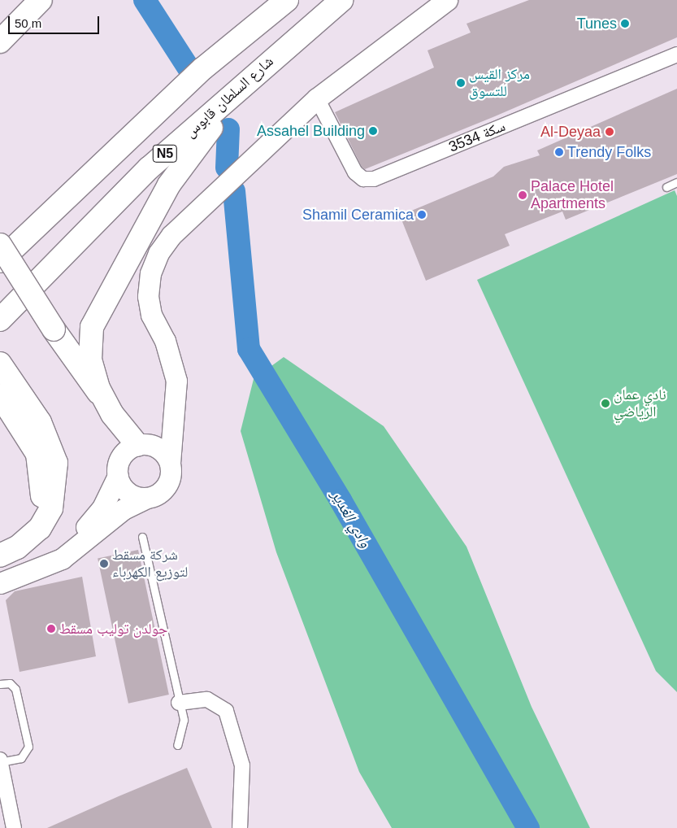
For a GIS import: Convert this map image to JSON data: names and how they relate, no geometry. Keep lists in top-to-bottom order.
{
  "streets": {
    "main road": ["شارع السلطان قابوس", "N5"],
    "street": ["سكة 3534"]
  },
  "water": ["وادي الغدير"],
  "places": [
    "Tunes",
    "مركز القيس للتسوق",
    "Assahel Building",
    "Al-Deyaa",
    "Trendy Folks",
    "Palace Hotel Apartments",
    "Shamil Ceramica",
    "نادي عمان الرياضي",
    "شركة مسقط لتوزيع الكهرباء",
    "جولدن توليب مسقط"
  ],
  "scale_bar": "50 m"
}
